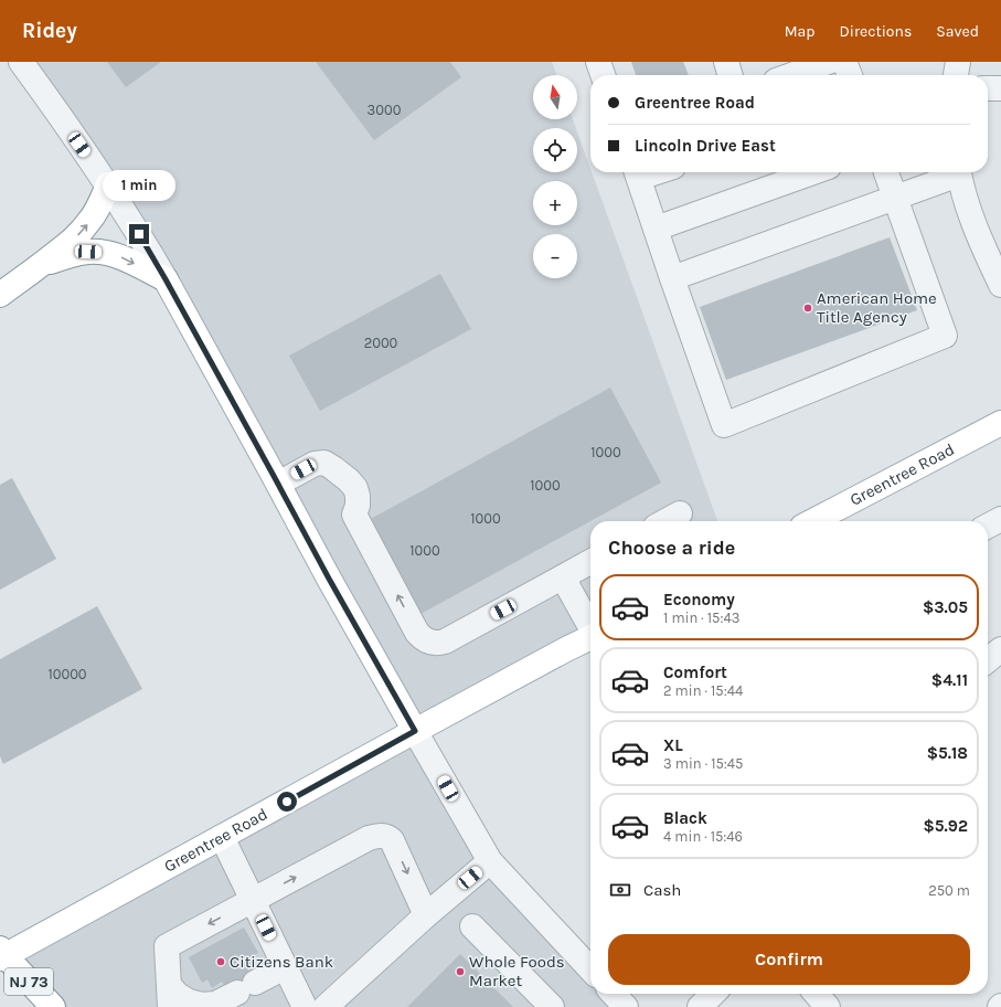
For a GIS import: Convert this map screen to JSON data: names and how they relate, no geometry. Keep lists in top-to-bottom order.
{
  "streets": {
    "main road": ["Greentree Road", "NJ 73"]
  },
  "crossings": [
    ["Greentree Road", "NJ 73"]
  ],
  "places": ["American Home Title Agency", "Citizens Bank", "Whole Foods Market"],
  "house_numbers": [
    "3000",
    "2000",
    "1000",
    "1000",
    "1000",
    "1000",
    "10000"
  ],
  "north": "top",
  "page": {
    "header": "Ridey",
    "nav": ["Map", "Directions", "Saved"],
    "map_buttons": ["+", "−"],
    "banner": ["Greentree Road", "Lincoln Drive East"],
    "bubble": "1 min",
    "heading": "Choose a ride",
    "list": [
      {
        "name": "Economy",
        "note": "1 min · 15:43",
        "value": "$3.05"
      },
      {
        "name": "Comfort",
        "note": "2 min · 15:44",
        "value": "$4.11"
      },
      {
        "name": "XL",
        "note": "3 min · 15:45",
        "value": "$5.18"
      },
      {
        "name": "Black",
        "note": "4 min · 15:46",
        "value": "$5.92"
      }
    ],
    "pay": ["Cash", "250 m"],
    "buttons": "Confirm"
  }
}
